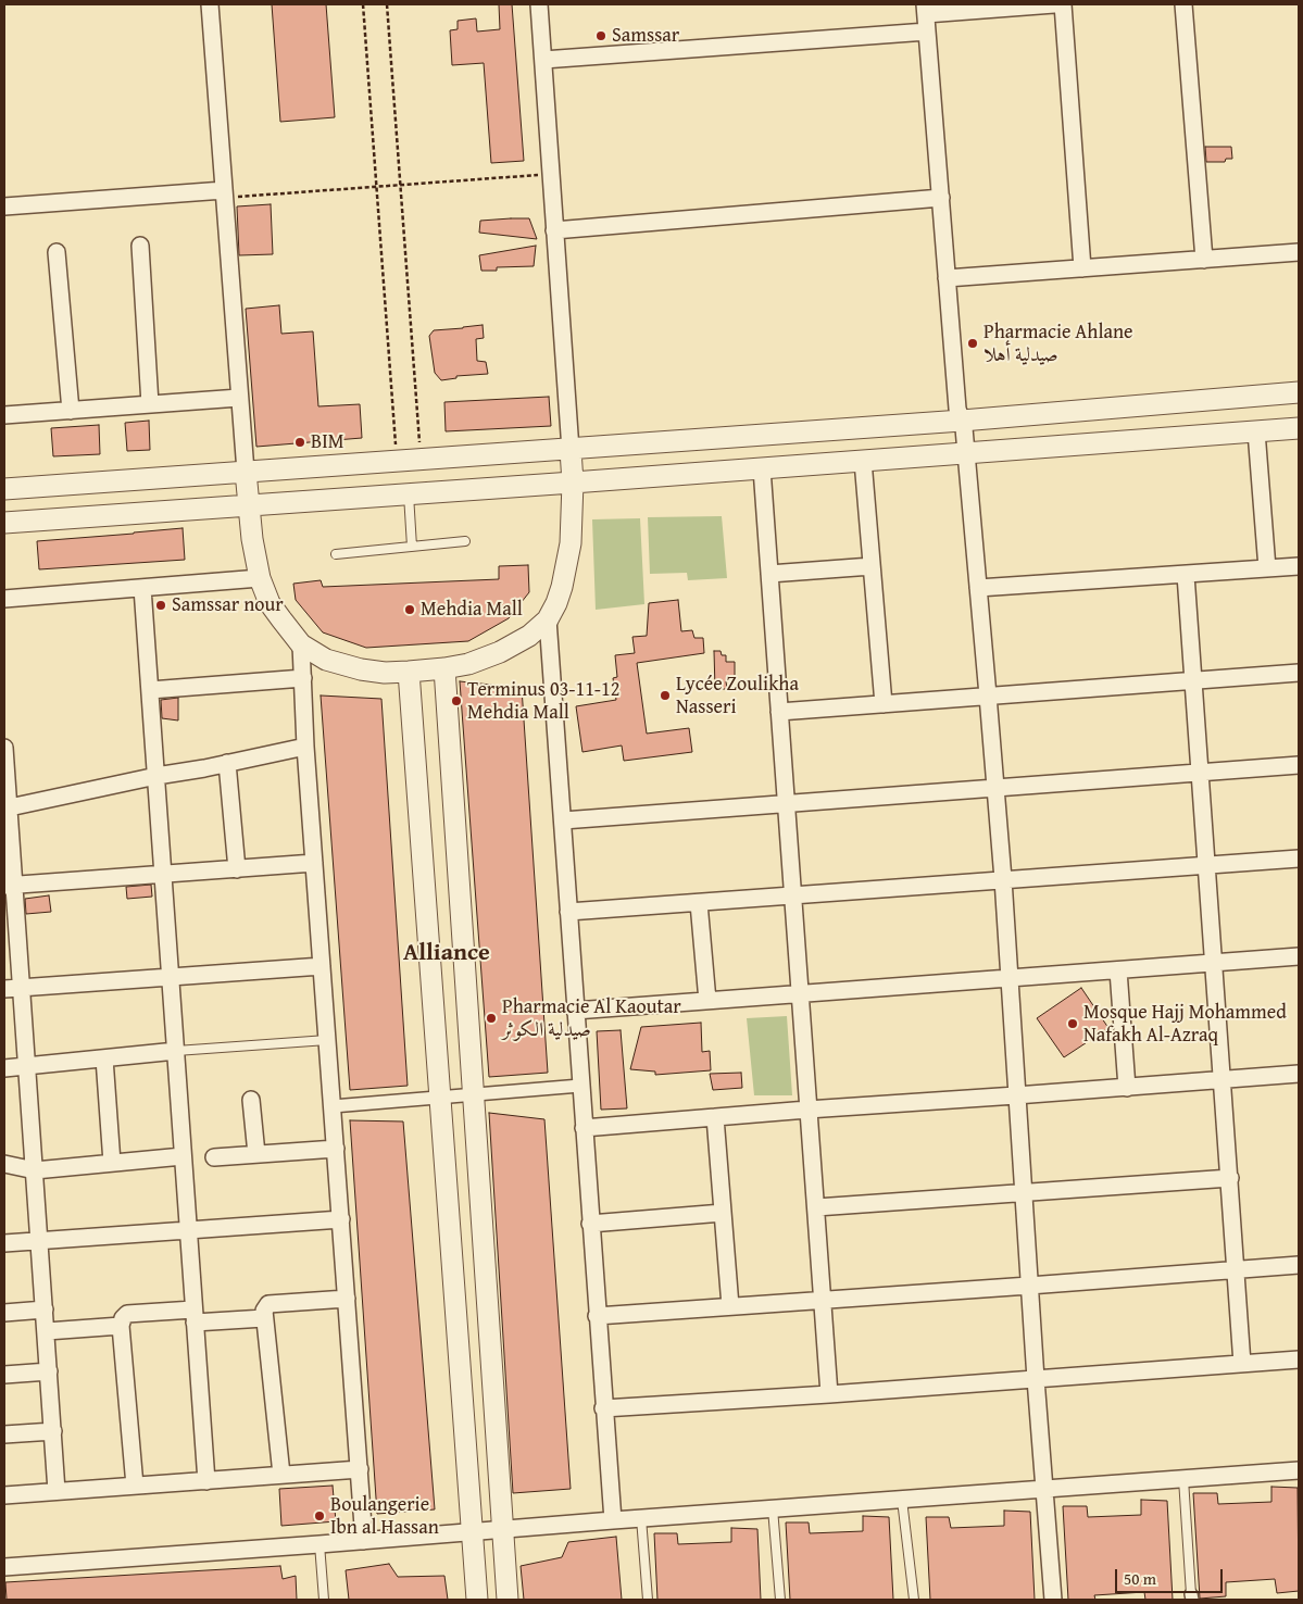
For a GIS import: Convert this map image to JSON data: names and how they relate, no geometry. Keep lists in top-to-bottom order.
{
  "districts": ["Alliance"],
  "places": [
    "Samssar",
    "Pharmacie Ahlane صيدلية أهلا",
    "BIM",
    "Samssar nour",
    "Mehdia Mall",
    "Lycée Zoulikha Nasseri",
    "Terminus 03-11-12 Mehdia Mall",
    "Pharmacie Al Kaoutar صيدلية الكوثر",
    "Mosque Hajj Mohammed Nafakh Al-Azraq",
    "Boulangerie Ibn al Hassan"
  ],
  "scale_bar": "50 m"
}
